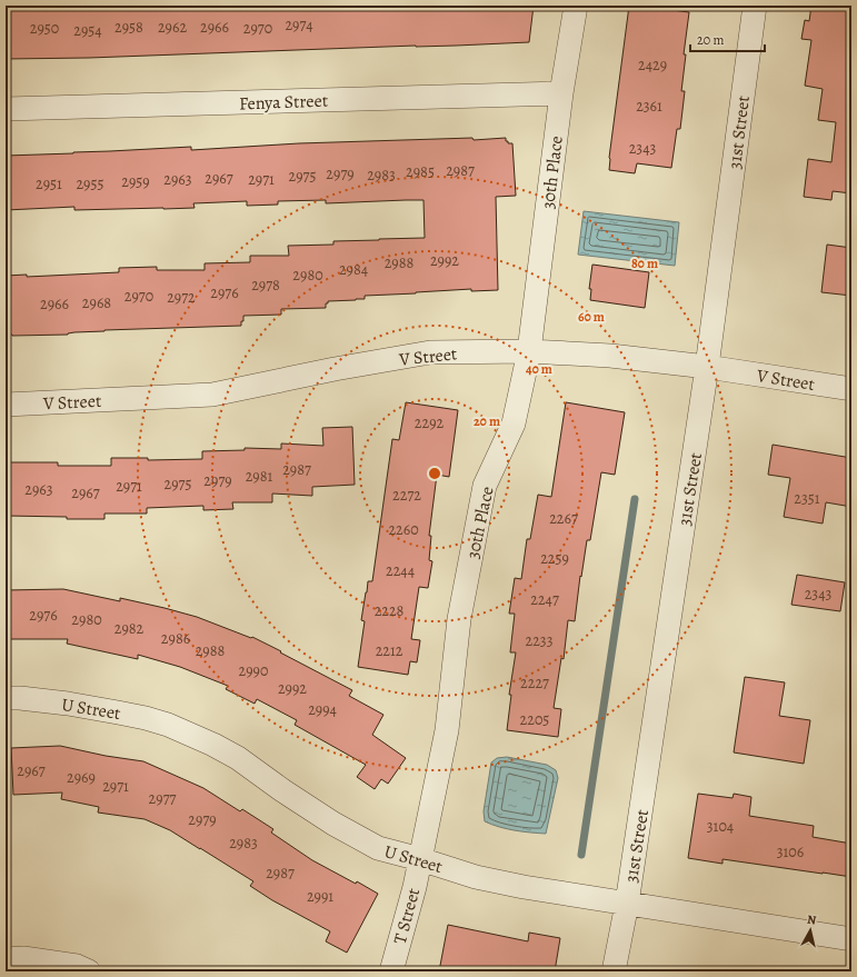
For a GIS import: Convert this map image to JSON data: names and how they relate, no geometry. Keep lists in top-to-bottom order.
{
  "streets": {
    "street": [
      "Fenya Street",
      "31st Street",
      "30th Place",
      "V Street",
      "U Street",
      "T Street"
    ]
  },
  "crossings": [
    ["Fenya Street", "30th Place"],
    ["31st Street", "V Street"],
    ["31st Street", "U Street"],
    ["30th Place", "V Street"],
    ["30th Place", "U Street"],
    ["30th Place", "T Street"],
    ["U Street", "T Street"]
  ],
  "house_numbers": [
    "2974",
    "2958",
    "2962",
    "2966",
    "2950",
    "2970",
    "2954",
    "2429",
    "2361",
    "2343",
    "2987",
    "2985",
    "2979",
    "2983",
    "2975",
    "2967",
    "2963",
    "2971",
    "2959",
    "2951",
    "2955",
    "2992",
    "2988",
    "2984",
    "2980",
    "2978",
    "2976",
    "2970",
    "2972",
    "2968",
    "2966",
    "2292",
    "2987",
    "2981",
    "2979",
    "2975",
    "2971",
    "2963",
    "2967",
    "2272",
    "2351",
    "2267",
    "2260",
    "2259",
    "2244",
    "2343",
    "2247",
    "2228",
    "2976",
    "2980",
    "2982",
    "2986",
    "2233",
    "2988",
    "2212",
    "2990",
    "2227",
    "2992",
    "2994",
    "2205",
    "2967",
    "2969",
    "2971",
    "2977",
    "2979",
    "3104",
    "2983",
    "3106",
    "2987",
    "2991"
  ],
  "scale_bar": "20 m",
  "north": "top",
  "rings": [
    "80 m",
    "60 m",
    "40 m",
    "20 m"
  ]
}
